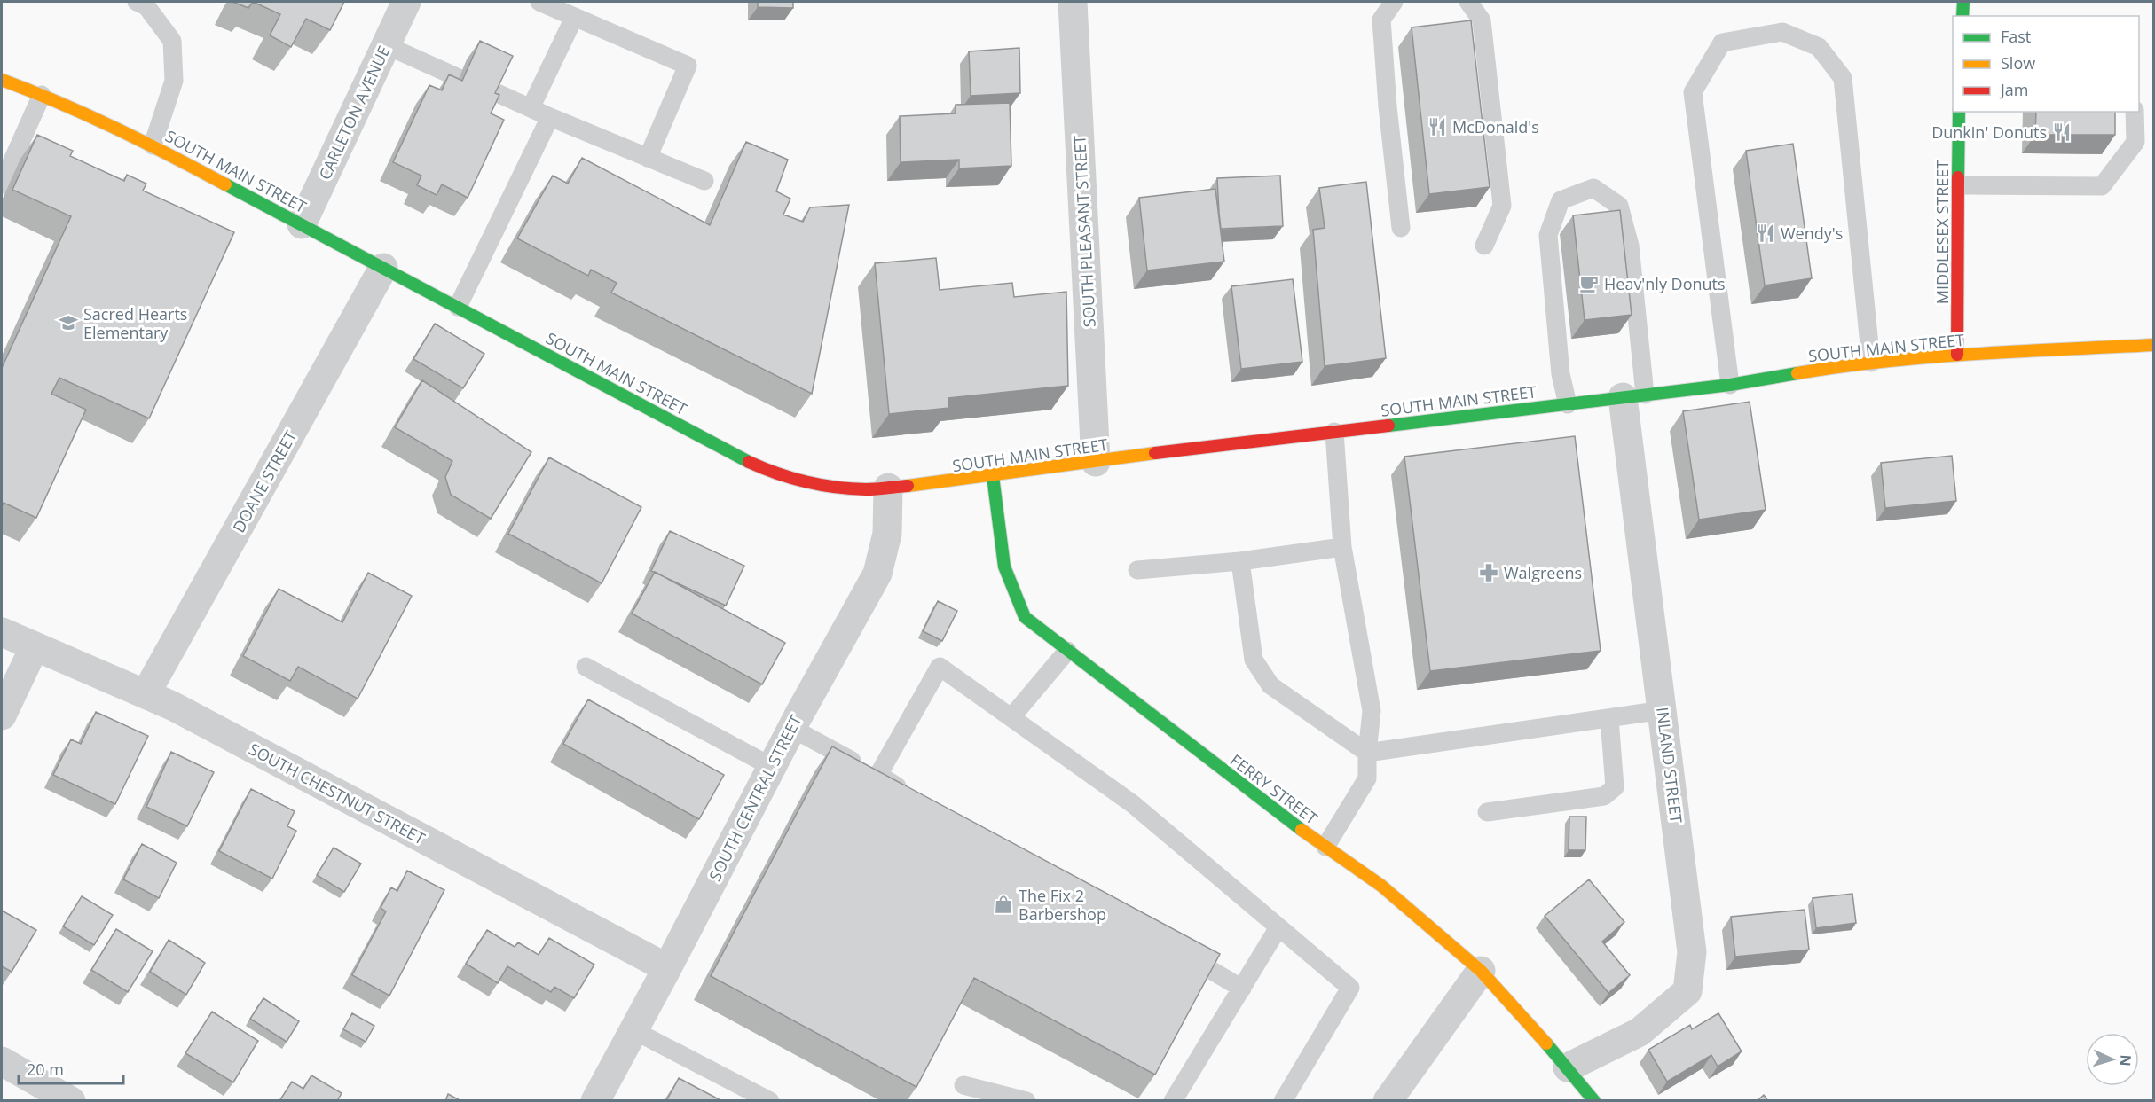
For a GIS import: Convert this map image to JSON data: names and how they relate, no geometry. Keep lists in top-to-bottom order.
{
  "streets": {
    "main road": ["SOUTH MAIN STREET", "MIDDLESEX STREET", "FERRY STREET"],
    "street": [
      "CARLETON AVENUE",
      "SOUTH PLEASANT STREET",
      "DOANE STREET",
      "INLAND STREET",
      "SOUTH CHESTNUT STREET",
      "SOUTH CENTRAL STREET"
    ]
  },
  "crossings": [
    ["CARLETON AVENUE", "SOUTH MAIN STREET"],
    ["SOUTH MAIN STREET", "SOUTH PLEASANT STREET"],
    ["SOUTH MAIN STREET", "MIDDLESEX STREET"],
    ["SOUTH MAIN STREET", "DOANE STREET"],
    ["SOUTH MAIN STREET", "INLAND STREET"],
    ["SOUTH MAIN STREET", "FERRY STREET"],
    ["SOUTH MAIN STREET", "SOUTH CENTRAL STREET"],
    ["DOANE STREET", "SOUTH CHESTNUT STREET"],
    ["INLAND STREET", "FERRY STREET"],
    ["SOUTH CHESTNUT STREET", "SOUTH CENTRAL STREET"]
  ],
  "places": {
    "restaurant": ["McDonald's", "Dunkin' Donuts", "Wendy's"],
    "cafe": ["Heav'nly Donuts"],
    "school or university": ["Sacred Hearts Elementary"],
    "pharmacy": ["Walgreens"],
    "shop": ["The Fix 2 Barbershop"]
  },
  "legend": ["Fast", "Slow", "Jam"],
  "scale_bar": "20 m",
  "north": "right"
}
